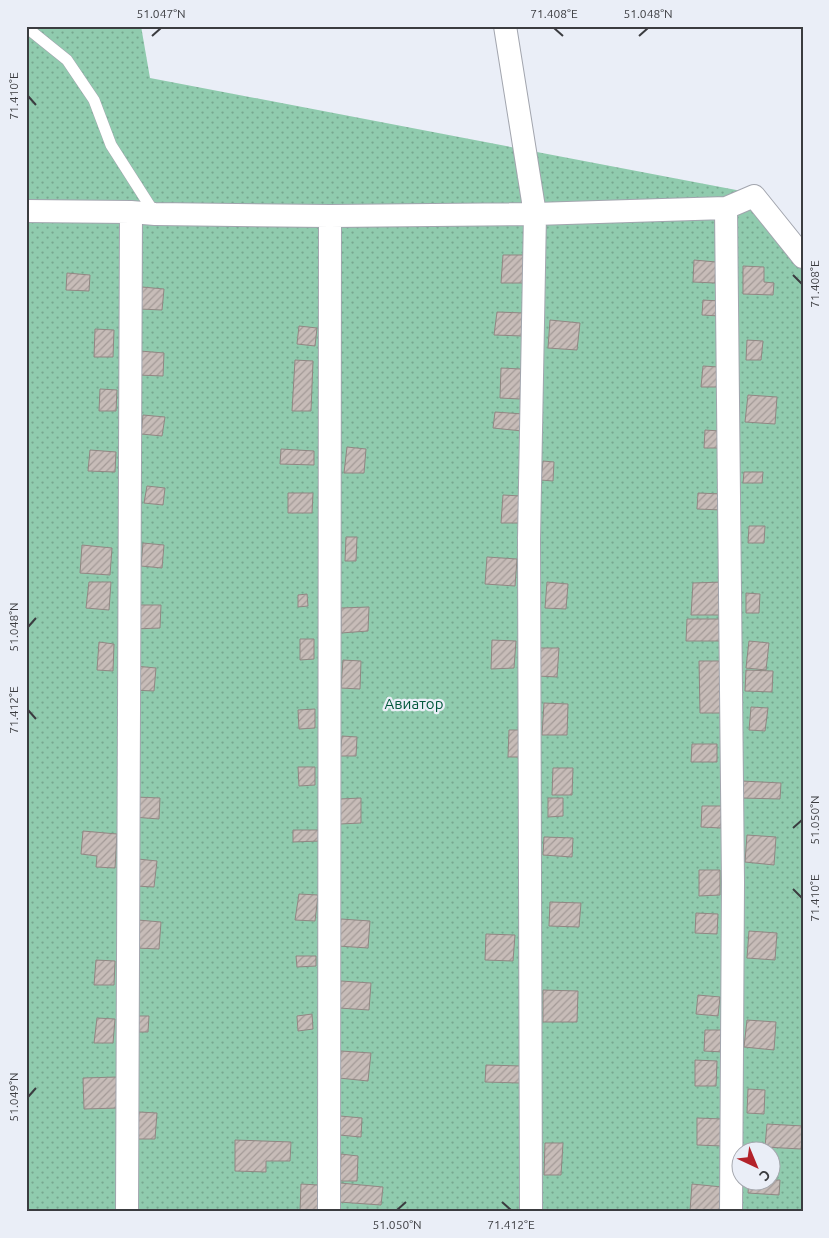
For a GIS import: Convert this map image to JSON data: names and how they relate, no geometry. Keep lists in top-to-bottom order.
{
  "parks": ["Авиатор"],
  "north": "bottom right",
  "coordinates": [
    "51.047°N",
    "71.408°E",
    "51.048°N",
    "71.410°E",
    "71.412°E",
    "51.050°N",
    "51.049°N"
  ]
}
